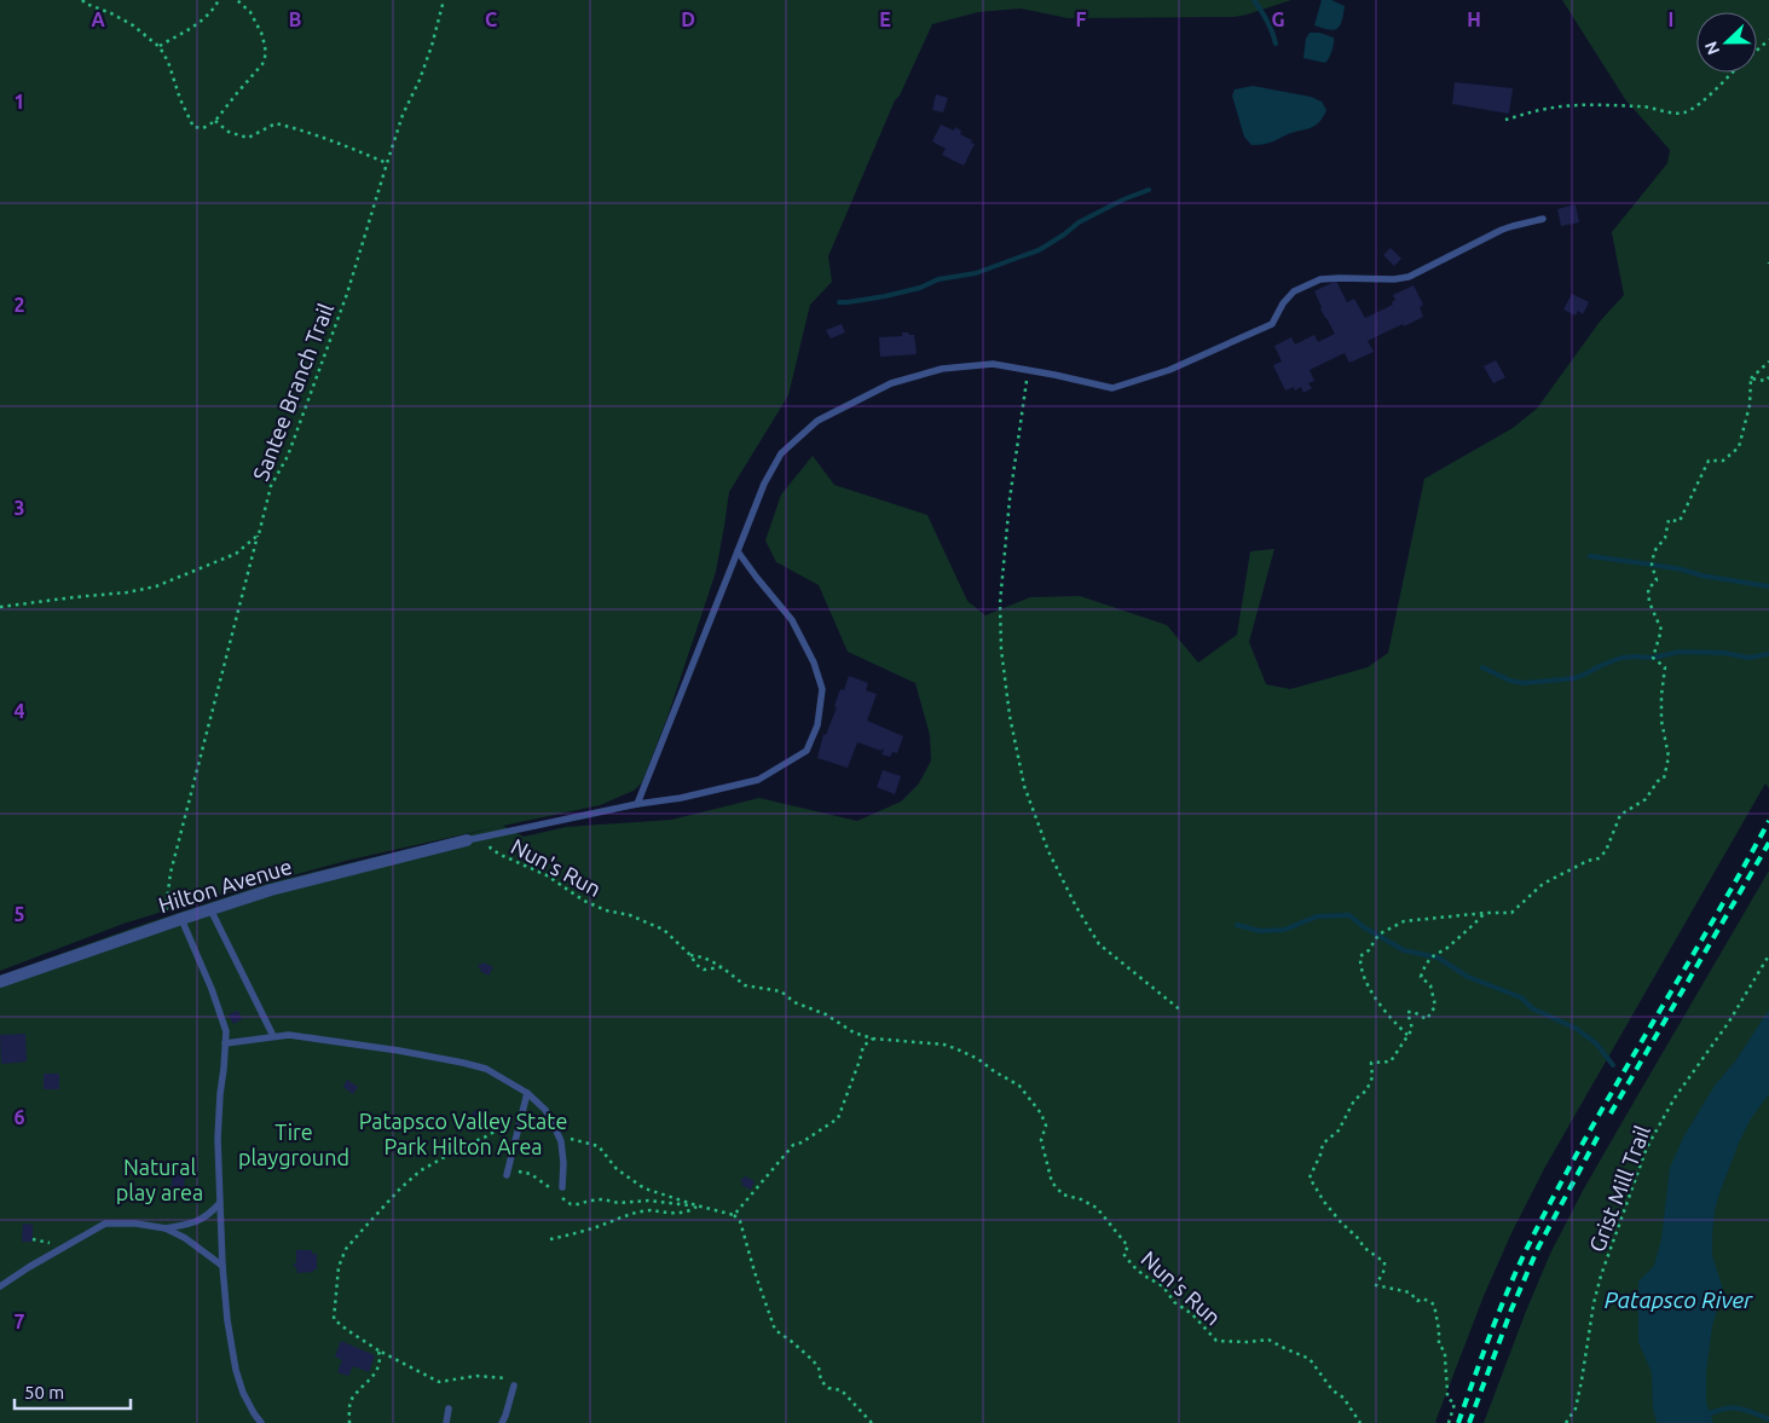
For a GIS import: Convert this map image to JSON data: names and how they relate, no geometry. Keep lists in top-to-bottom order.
{
  "streets": {
    "street": ["Hilton Avenue"],
    "path": ["Santee Branch Trail", "Nun's Run", "Grist Mill Trail"]
  },
  "crossings": [
    ["Santee Branch Trail", "Hilton Avenue"]
  ],
  "water": ["Patapsco River"],
  "parks": ["Patapsco Valley State Park Hilton Area", "Tire playground", "Natural play area"],
  "scale_bar": "50 m",
  "north": "left",
  "grid": {
    "columns": [
      "A",
      "B",
      "C",
      "D",
      "E",
      "F",
      "G",
      "H",
      "I"
    ],
    "rows": [
      "1",
      "2",
      "3",
      "4",
      "5",
      "6",
      "7"
    ]
  }
}
